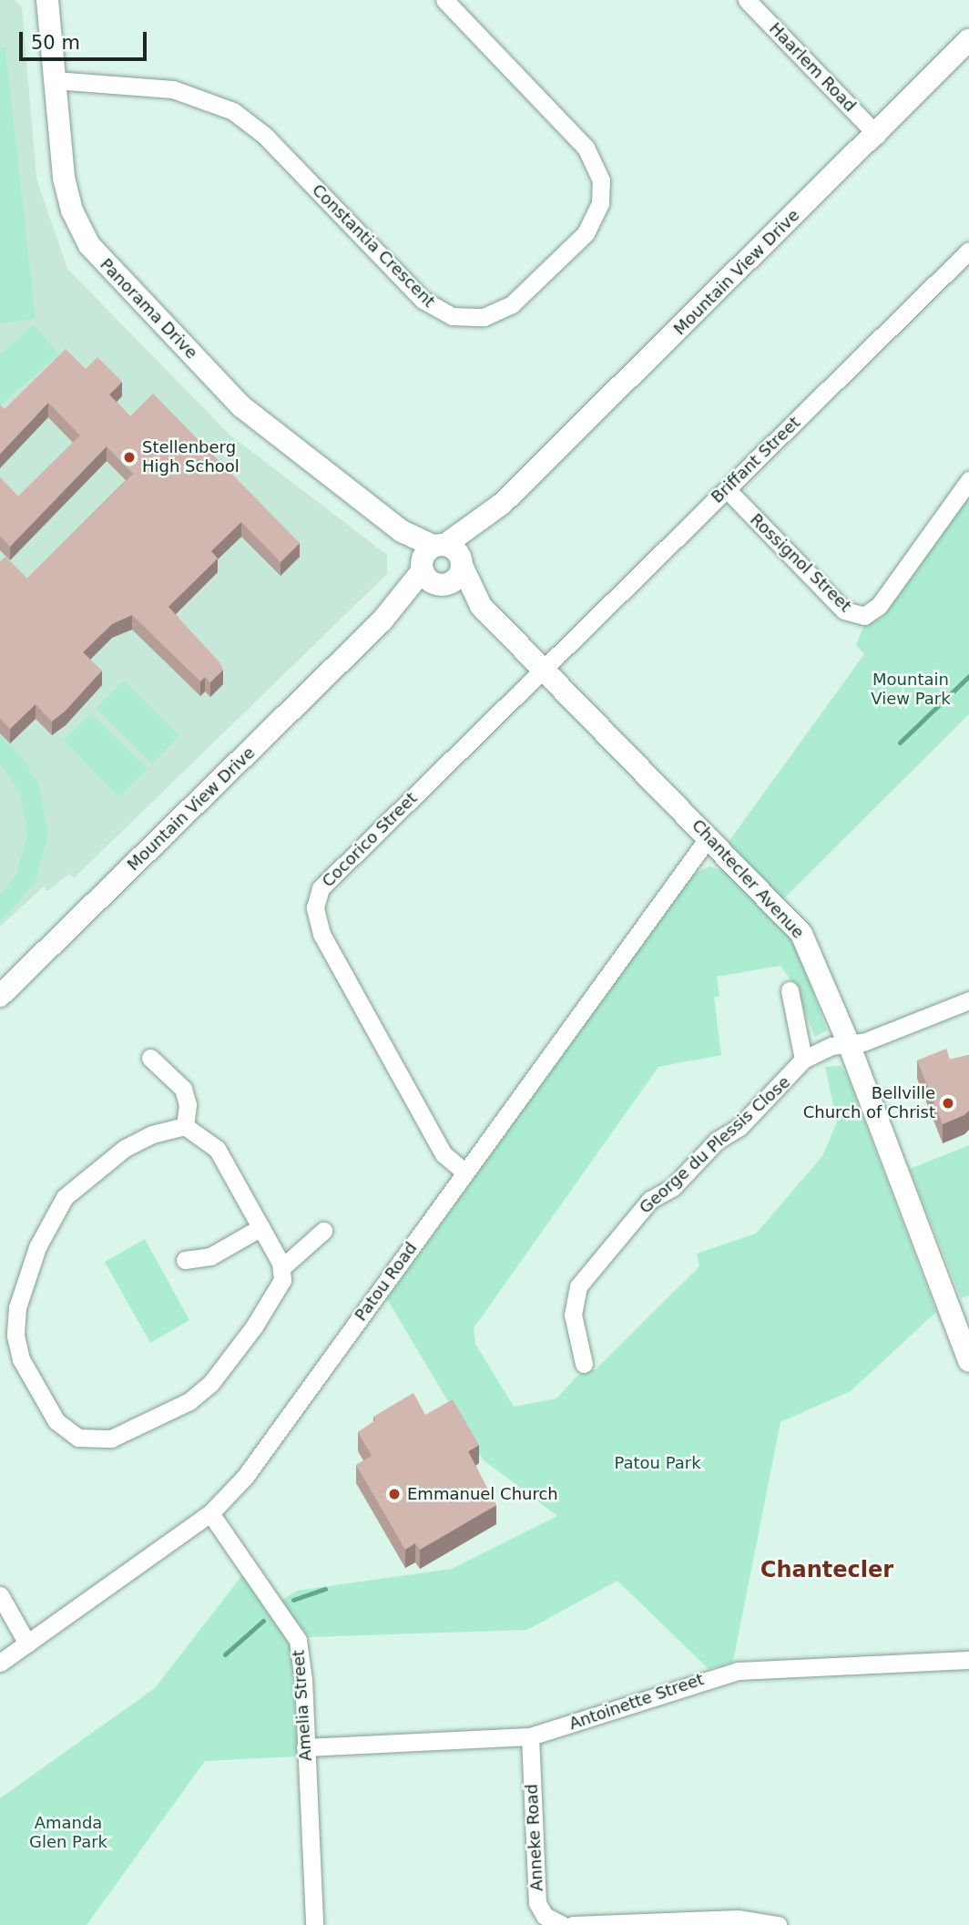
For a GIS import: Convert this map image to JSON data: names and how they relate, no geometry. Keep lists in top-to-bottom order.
{
  "streets": {
    "street": [
      "Haarlem Road",
      "Constantia Crescent",
      "Mountain View Drive",
      "Panorama Drive",
      "Briffant Street",
      "Rossignol Street",
      "Cocorico Street",
      "Chantecler Avenue",
      "George du Plessis Close",
      "Patou Road",
      "Antoinette Street",
      "Amelia Street",
      "Anneke Road"
    ]
  },
  "crossings": [
    ["Haarlem Road", "Mountain View Drive"],
    ["Constantia Crescent", "Panorama Drive"],
    ["Mountain View Drive", "Panorama Drive"],
    ["Mountain View Drive", "Chantecler Avenue"],
    ["Panorama Drive", "Chantecler Avenue"],
    ["Briffant Street", "Rossignol Street"],
    ["Briffant Street", "Cocorico Street"],
    ["Briffant Street", "Chantecler Avenue"],
    ["Cocorico Street", "Chantecler Avenue"],
    ["Cocorico Street", "Patou Road"],
    ["Chantecler Avenue", "George du Plessis Close"],
    ["Chantecler Avenue", "Patou Road"],
    ["Patou Road", "Amelia Street"],
    ["Antoinette Street", "Amelia Street"],
    ["Antoinette Street", "Anneke Road"]
  ],
  "districts": ["Chantecler"],
  "parks": ["Mountain View Park", "Patou Park", "Amanda Glen Park"],
  "places": ["Stellenberg High School", "Bellville Church of Christ", "Emmanuel Church"],
  "scale_bar": "50 m"
}
